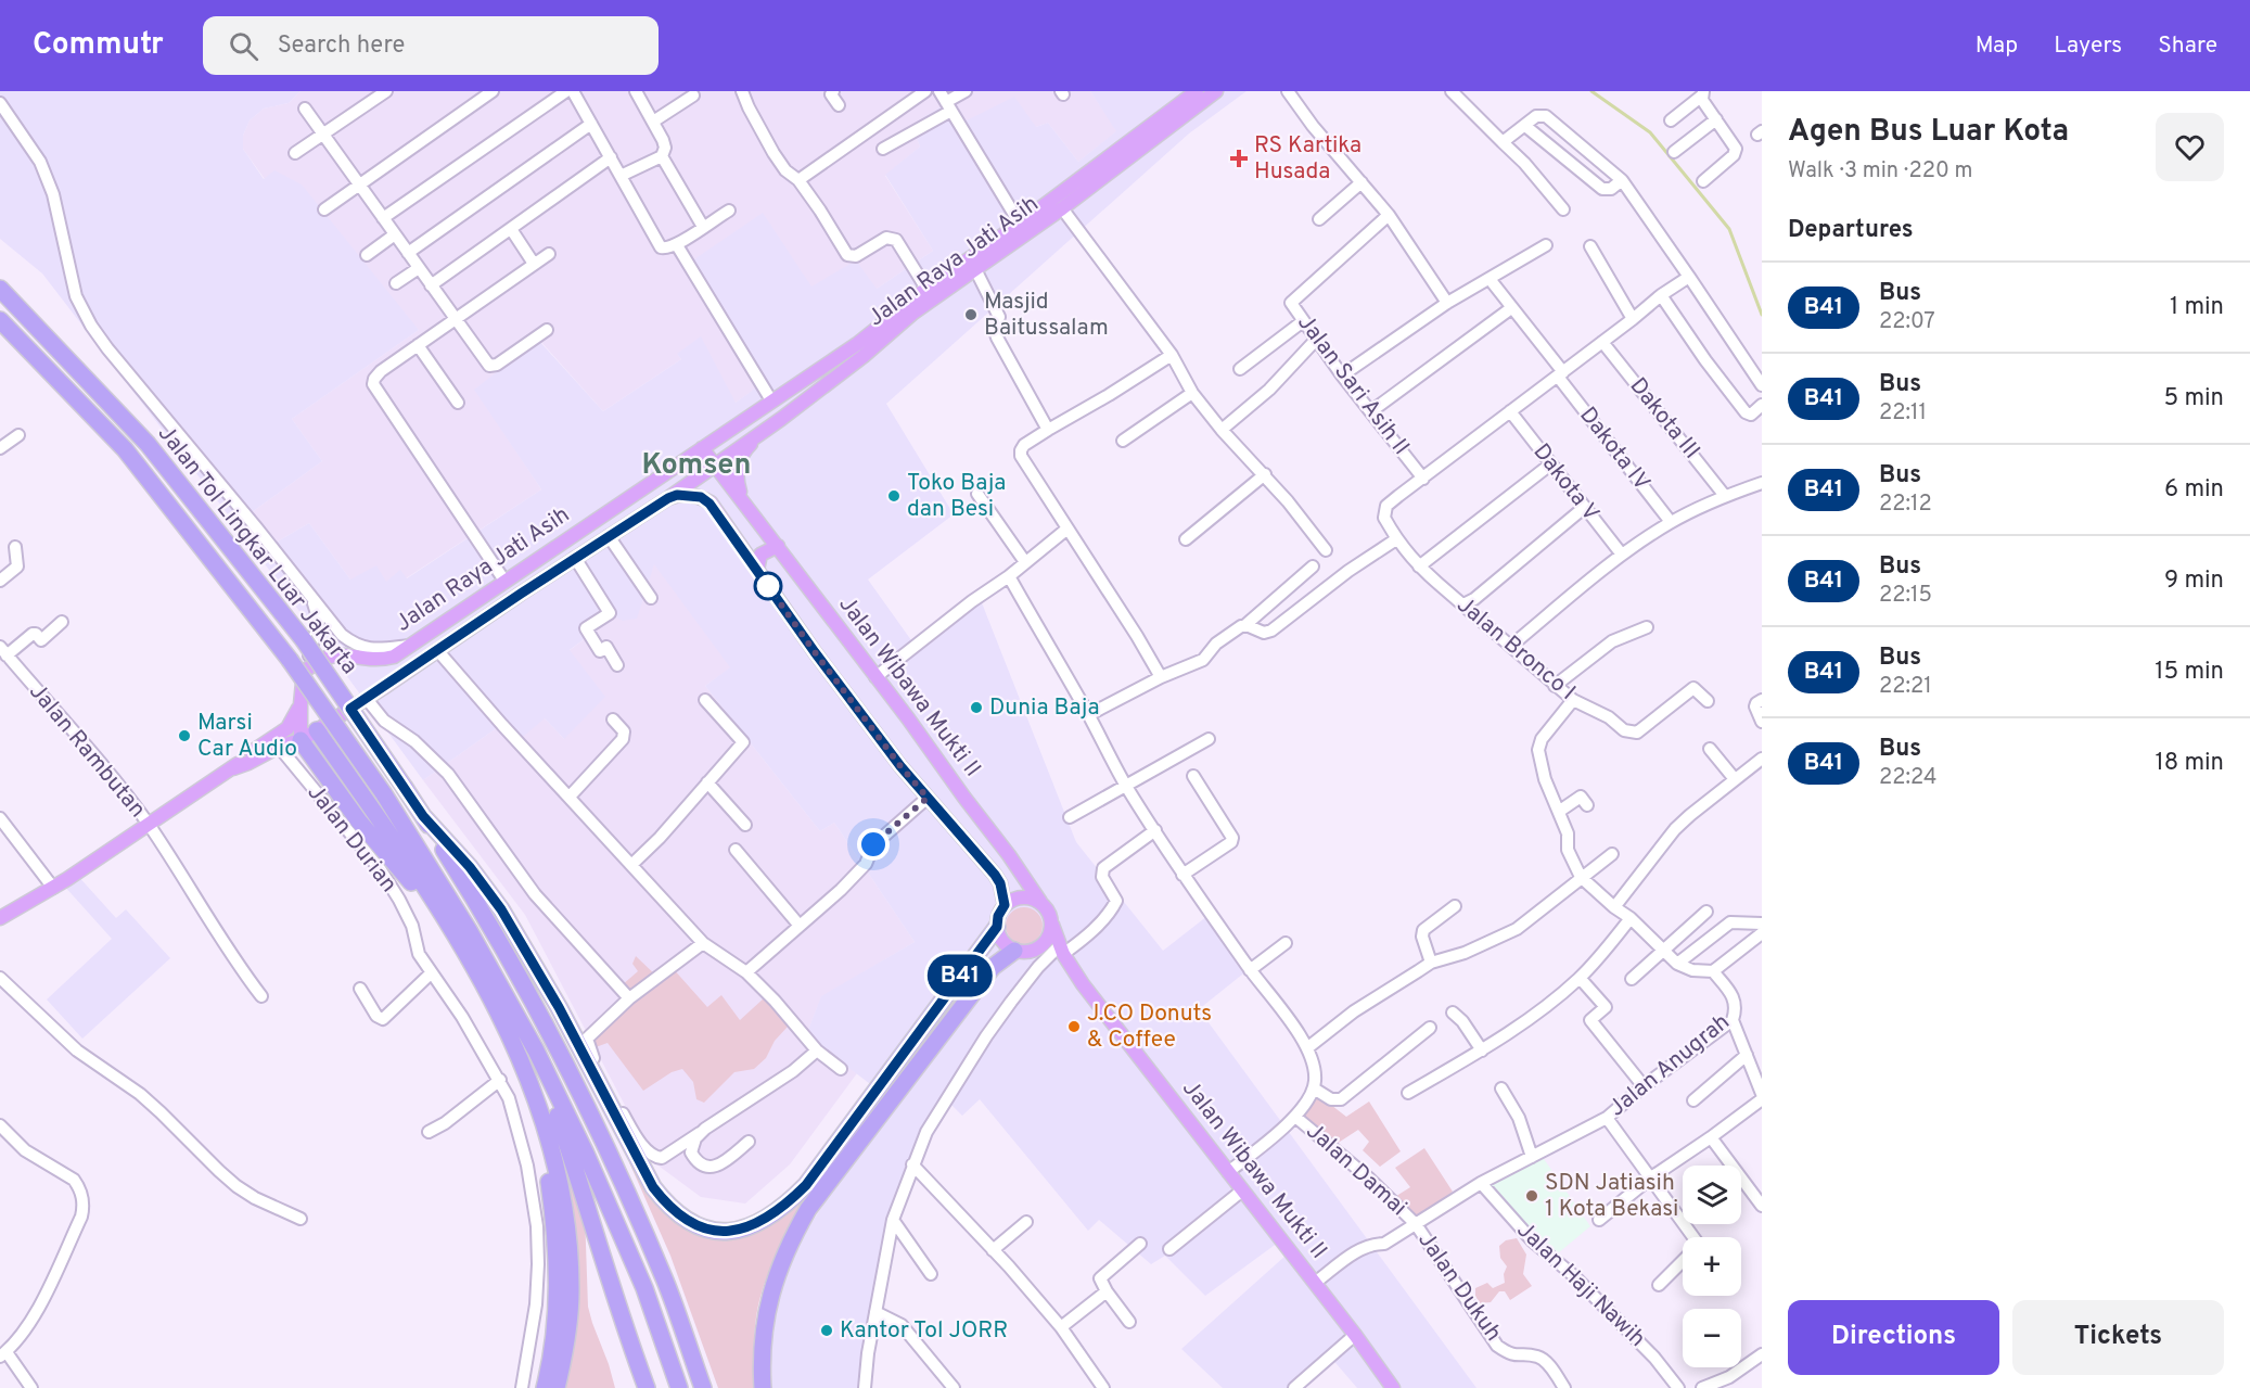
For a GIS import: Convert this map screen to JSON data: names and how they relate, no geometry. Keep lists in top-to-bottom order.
{
  "streets": {
    "highway": ["Jalan Tol Lingkar Luar Jakarta"],
    "main road": ["Jalan Raya Jati Asih", "Jalan Wibawa Mukti II"],
    "street": [
      "Jalan Sari Asih II",
      "Dakota III",
      "Dakota IV",
      "Dakota V",
      "Jalan Bronco I",
      "Jalan Rambutan",
      "Jalan Durian",
      "Jalan Anugrah",
      "Jalan Damai",
      "Jalan Haji Nawih",
      "Jalan Dukuh"
    ]
  },
  "crossings": [
    ["Jalan Raya Jati Asih", "Jalan Wibawa Mukti II"],
    ["Jalan Raya Jati Asih", "Jalan Durian"],
    ["Jalan Wibawa Mukti II", "Jalan Anugrah"],
    ["Jalan Anugrah", "Jalan Damai"],
    ["Jalan Anugrah", "Jalan Haji Nawih"],
    ["Jalan Anugrah", "Jalan Dukuh"],
    ["Jalan Damai", "Jalan Dukuh"]
  ],
  "districts": ["Komsen"],
  "places": {
    "health": ["RS Kartika Husada"],
    "other": [
      "Masjid Baitussalam",
      "Toko Baja dan Besi",
      "Dunia Baja",
      "Marsi Car Audio",
      "J.CO Donuts & Coffee",
      "SDN Jatiasih 1 Kota Bekasi",
      "Kantor Tol JORR"
    ]
  },
  "lines": ["bus line B41"],
  "page": {
    "header": "Commutr",
    "search": "Search here",
    "nav": ["Map", "Layers", "Share"],
    "on_map": "B41",
    "heading": [
      ["Agen Bus Luar Kota", "Walk · 3 min · 220 m"],
      "Departures"
    ],
    "list": [
      {
        "mark": "B41",
        "name": "Bus",
        "note": "22:07",
        "value": "1 min"
      },
      {
        "mark": "B41",
        "name": "Bus",
        "note": "22:11",
        "value": "5 min"
      },
      {
        "mark": "B41",
        "name": "Bus",
        "note": "22:12",
        "value": "6 min"
      },
      {
        "mark": "B41",
        "name": "Bus",
        "note": "22:15",
        "value": "9 min"
      },
      {
        "mark": "B41",
        "name": "Bus",
        "note": "22:21",
        "value": "15 min"
      },
      {
        "mark": "B41",
        "name": "Bus",
        "note": "22:24",
        "value": "18 min"
      }
    ],
    "map_buttons": ["+", "−"],
    "buttons": ["Directions", "Tickets"]
  }
}
